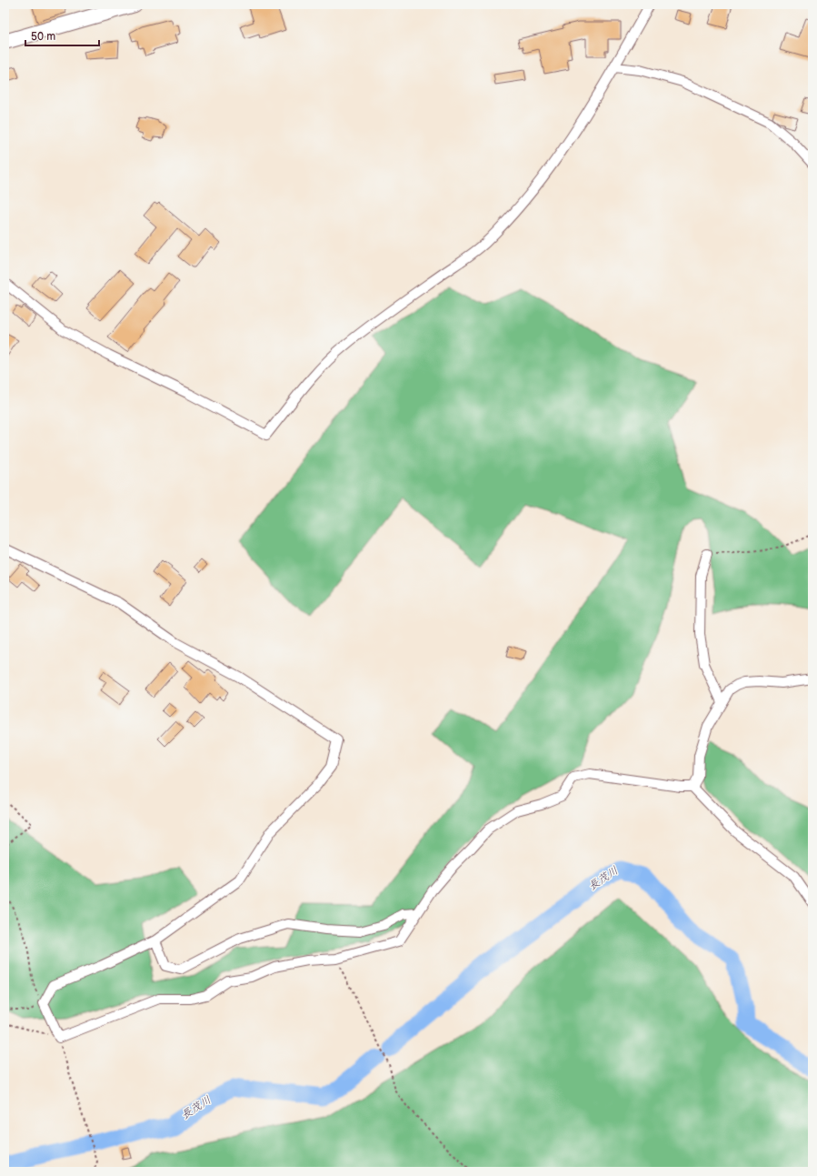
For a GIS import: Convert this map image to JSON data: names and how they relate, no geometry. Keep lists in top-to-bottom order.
{
  "water": ["長茂川"],
  "scale_bar": "50 m"
}
